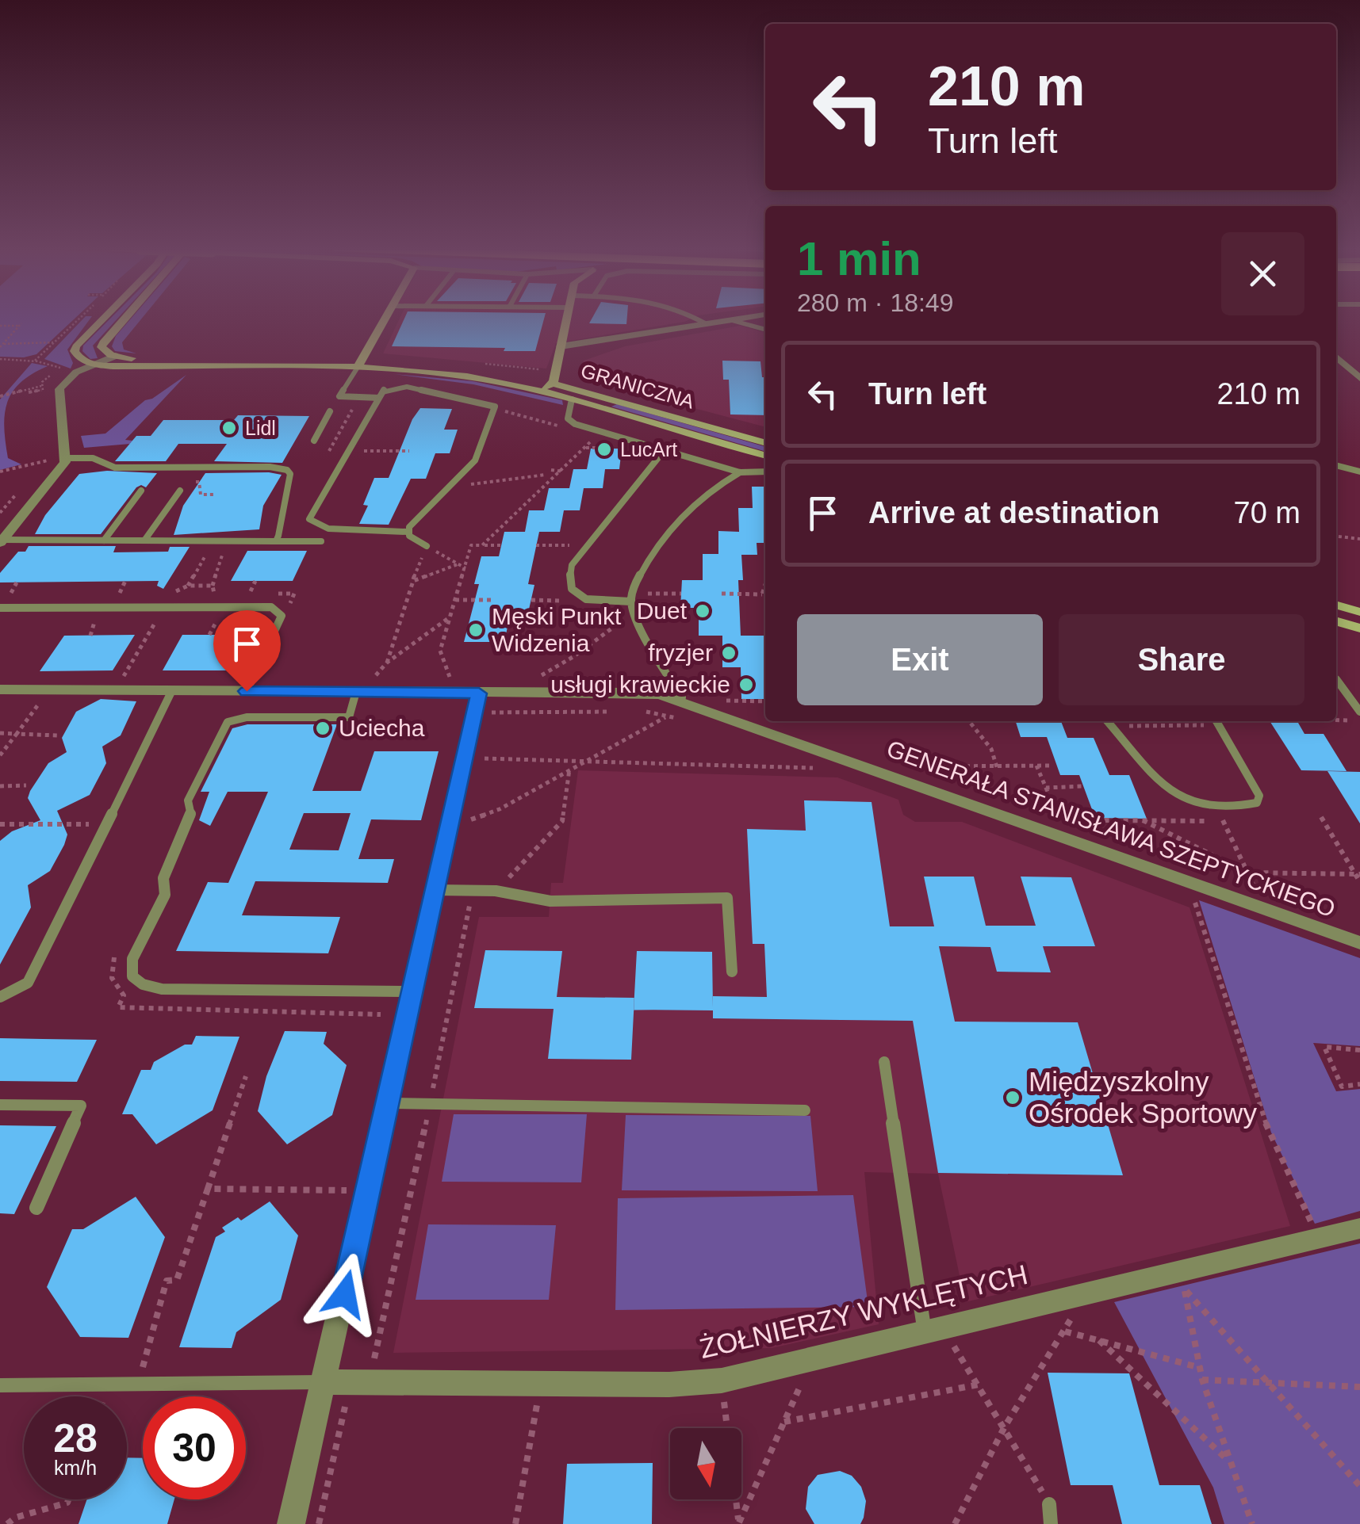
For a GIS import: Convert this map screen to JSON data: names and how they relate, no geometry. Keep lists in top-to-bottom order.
{
  "streets": {
    "street": ["GRANICZNA", "GENERAŁA STANISŁAWA SZEPTYCKIEGO", "ŻOŁNIERZY WYKLĘTYCH"]
  },
  "places": [
    "Lidl",
    "LucArt",
    "Duet",
    "Męski Punkt Widzenia",
    "fryzjer",
    "usługi krawieckie",
    "Uciecha",
    "Międzyszkolny Ośrodek Sportowy"
  ],
  "north": "bottom",
  "page": {
    "turn": ["210 m", "Turn left"],
    "heading": ["1 min", "280 m · 18:49"],
    "list": [
      {
        "name": "Turn left",
        "value": "210 m"
      },
      {
        "name": "Arrive at destination",
        "value": "70 m"
      }
    ],
    "buttons": ["Exit", "Share"],
    "speed": "28 km/h",
    "limit": "30"
  }
}
